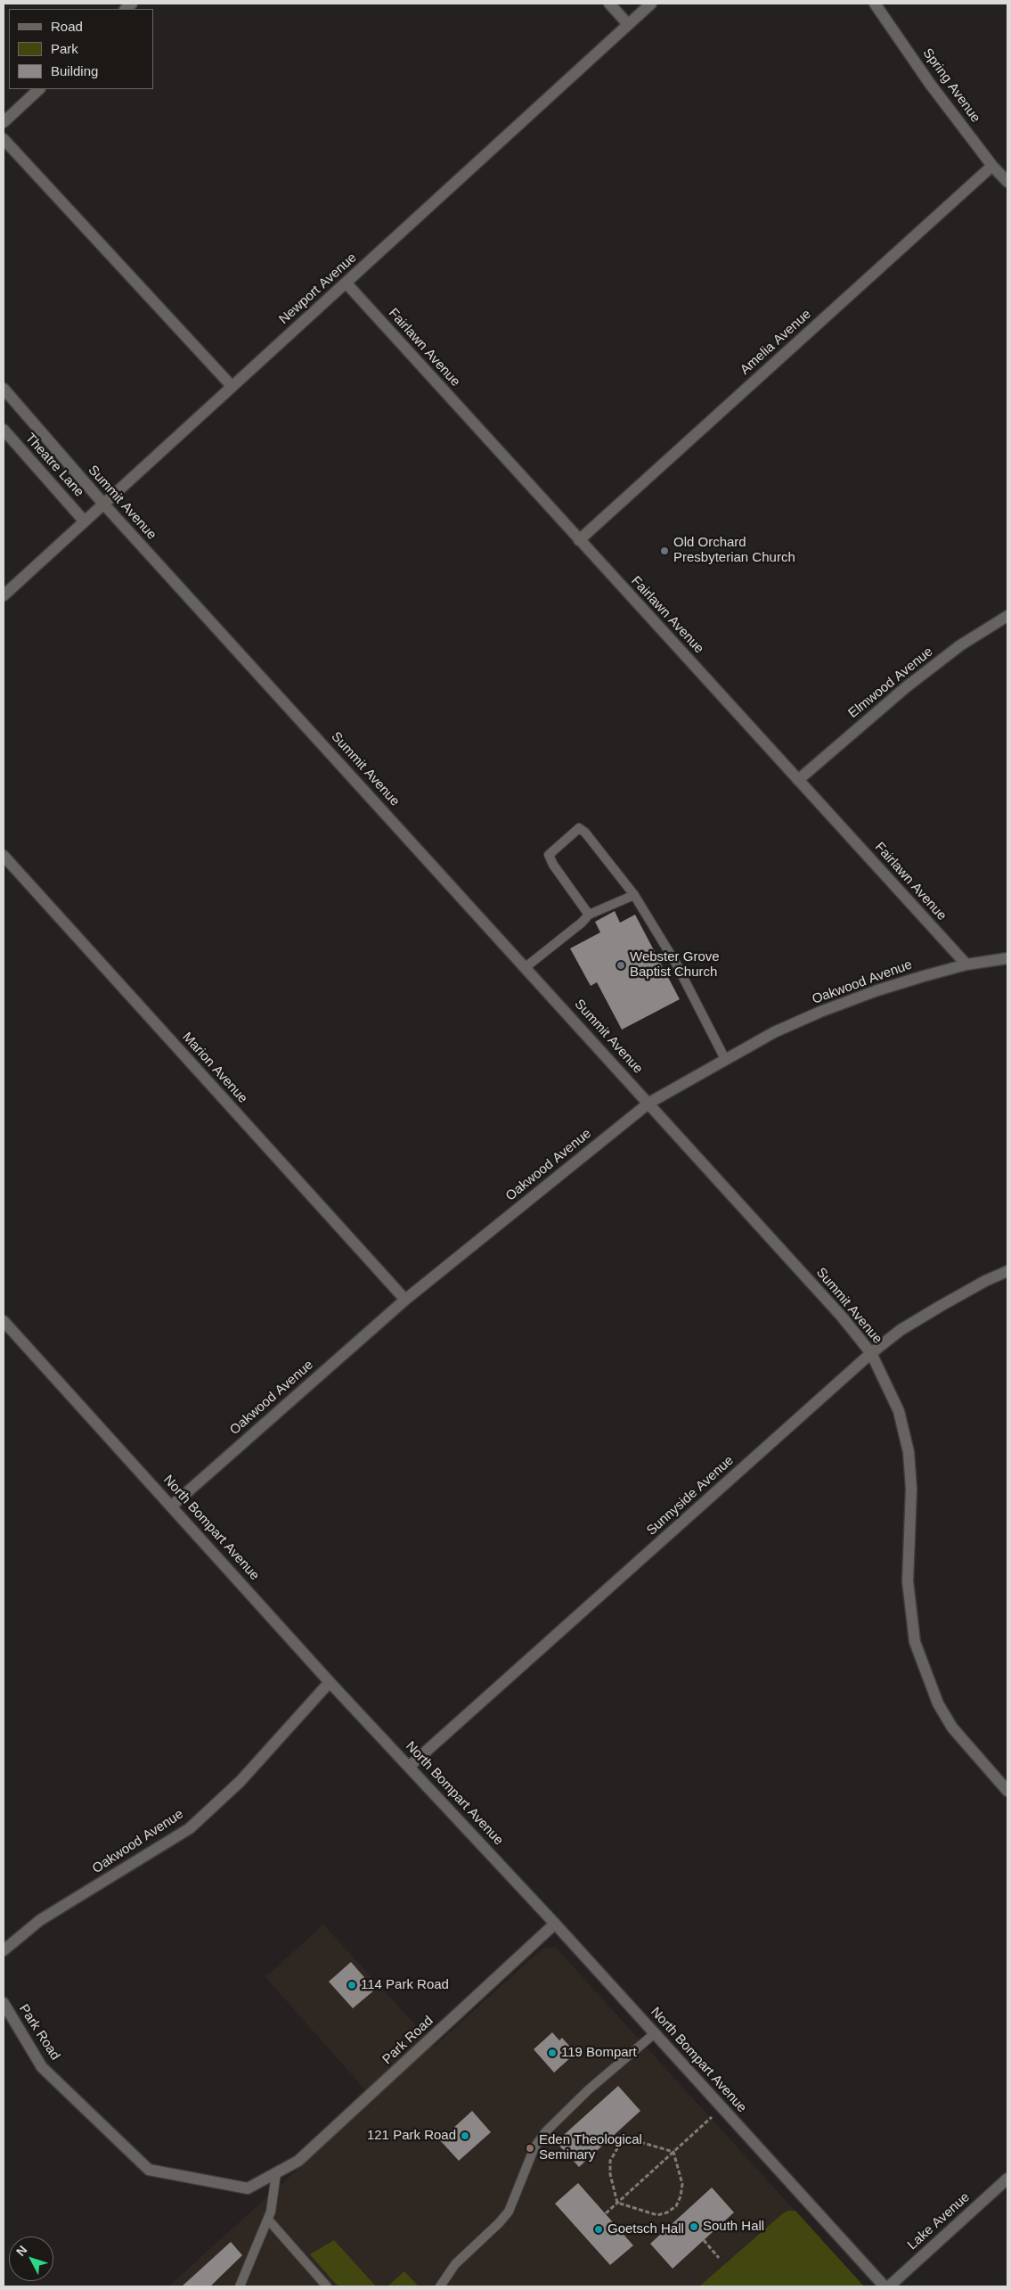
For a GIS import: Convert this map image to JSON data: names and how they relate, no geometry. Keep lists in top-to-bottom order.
{
  "streets": {
    "street": [
      "Spring Avenue",
      "Newport Avenue",
      "Amelia Avenue",
      "Fairlawn Avenue",
      "Theatre Lane",
      "Summit Avenue",
      "Elmwood Avenue",
      "Oakwood Avenue",
      "Marion Avenue",
      "Sunnyside Avenue",
      "North Bompart Avenue",
      "Park Road",
      "Lake Avenue"
    ]
  },
  "crossings": [
    ["Spring Avenue", "Amelia Avenue"],
    ["Newport Avenue", "Fairlawn Avenue"],
    ["Newport Avenue", "Theatre Lane"],
    ["Newport Avenue", "Summit Avenue"],
    ["Amelia Avenue", "Fairlawn Avenue"],
    ["Fairlawn Avenue", "Elmwood Avenue"],
    ["Fairlawn Avenue", "Oakwood Avenue"],
    ["Summit Avenue", "Oakwood Avenue"],
    ["Summit Avenue", "Sunnyside Avenue"],
    ["Oakwood Avenue", "Marion Avenue"],
    ["Oakwood Avenue", "North Bompart Avenue"],
    ["Sunnyside Avenue", "North Bompart Avenue"],
    ["North Bompart Avenue", "Park Road"]
  ],
  "places": [
    "Old Orchard Presbyterian Church",
    "Webster Grove Baptist Church",
    "114 Park Road",
    "119 Bompart",
    "121 Park Road",
    "Eden Theological Seminary",
    "South Hall",
    "Goetsch Hall"
  ],
  "legend": ["Road", "Park", "Building"],
  "north": "top left"
}
